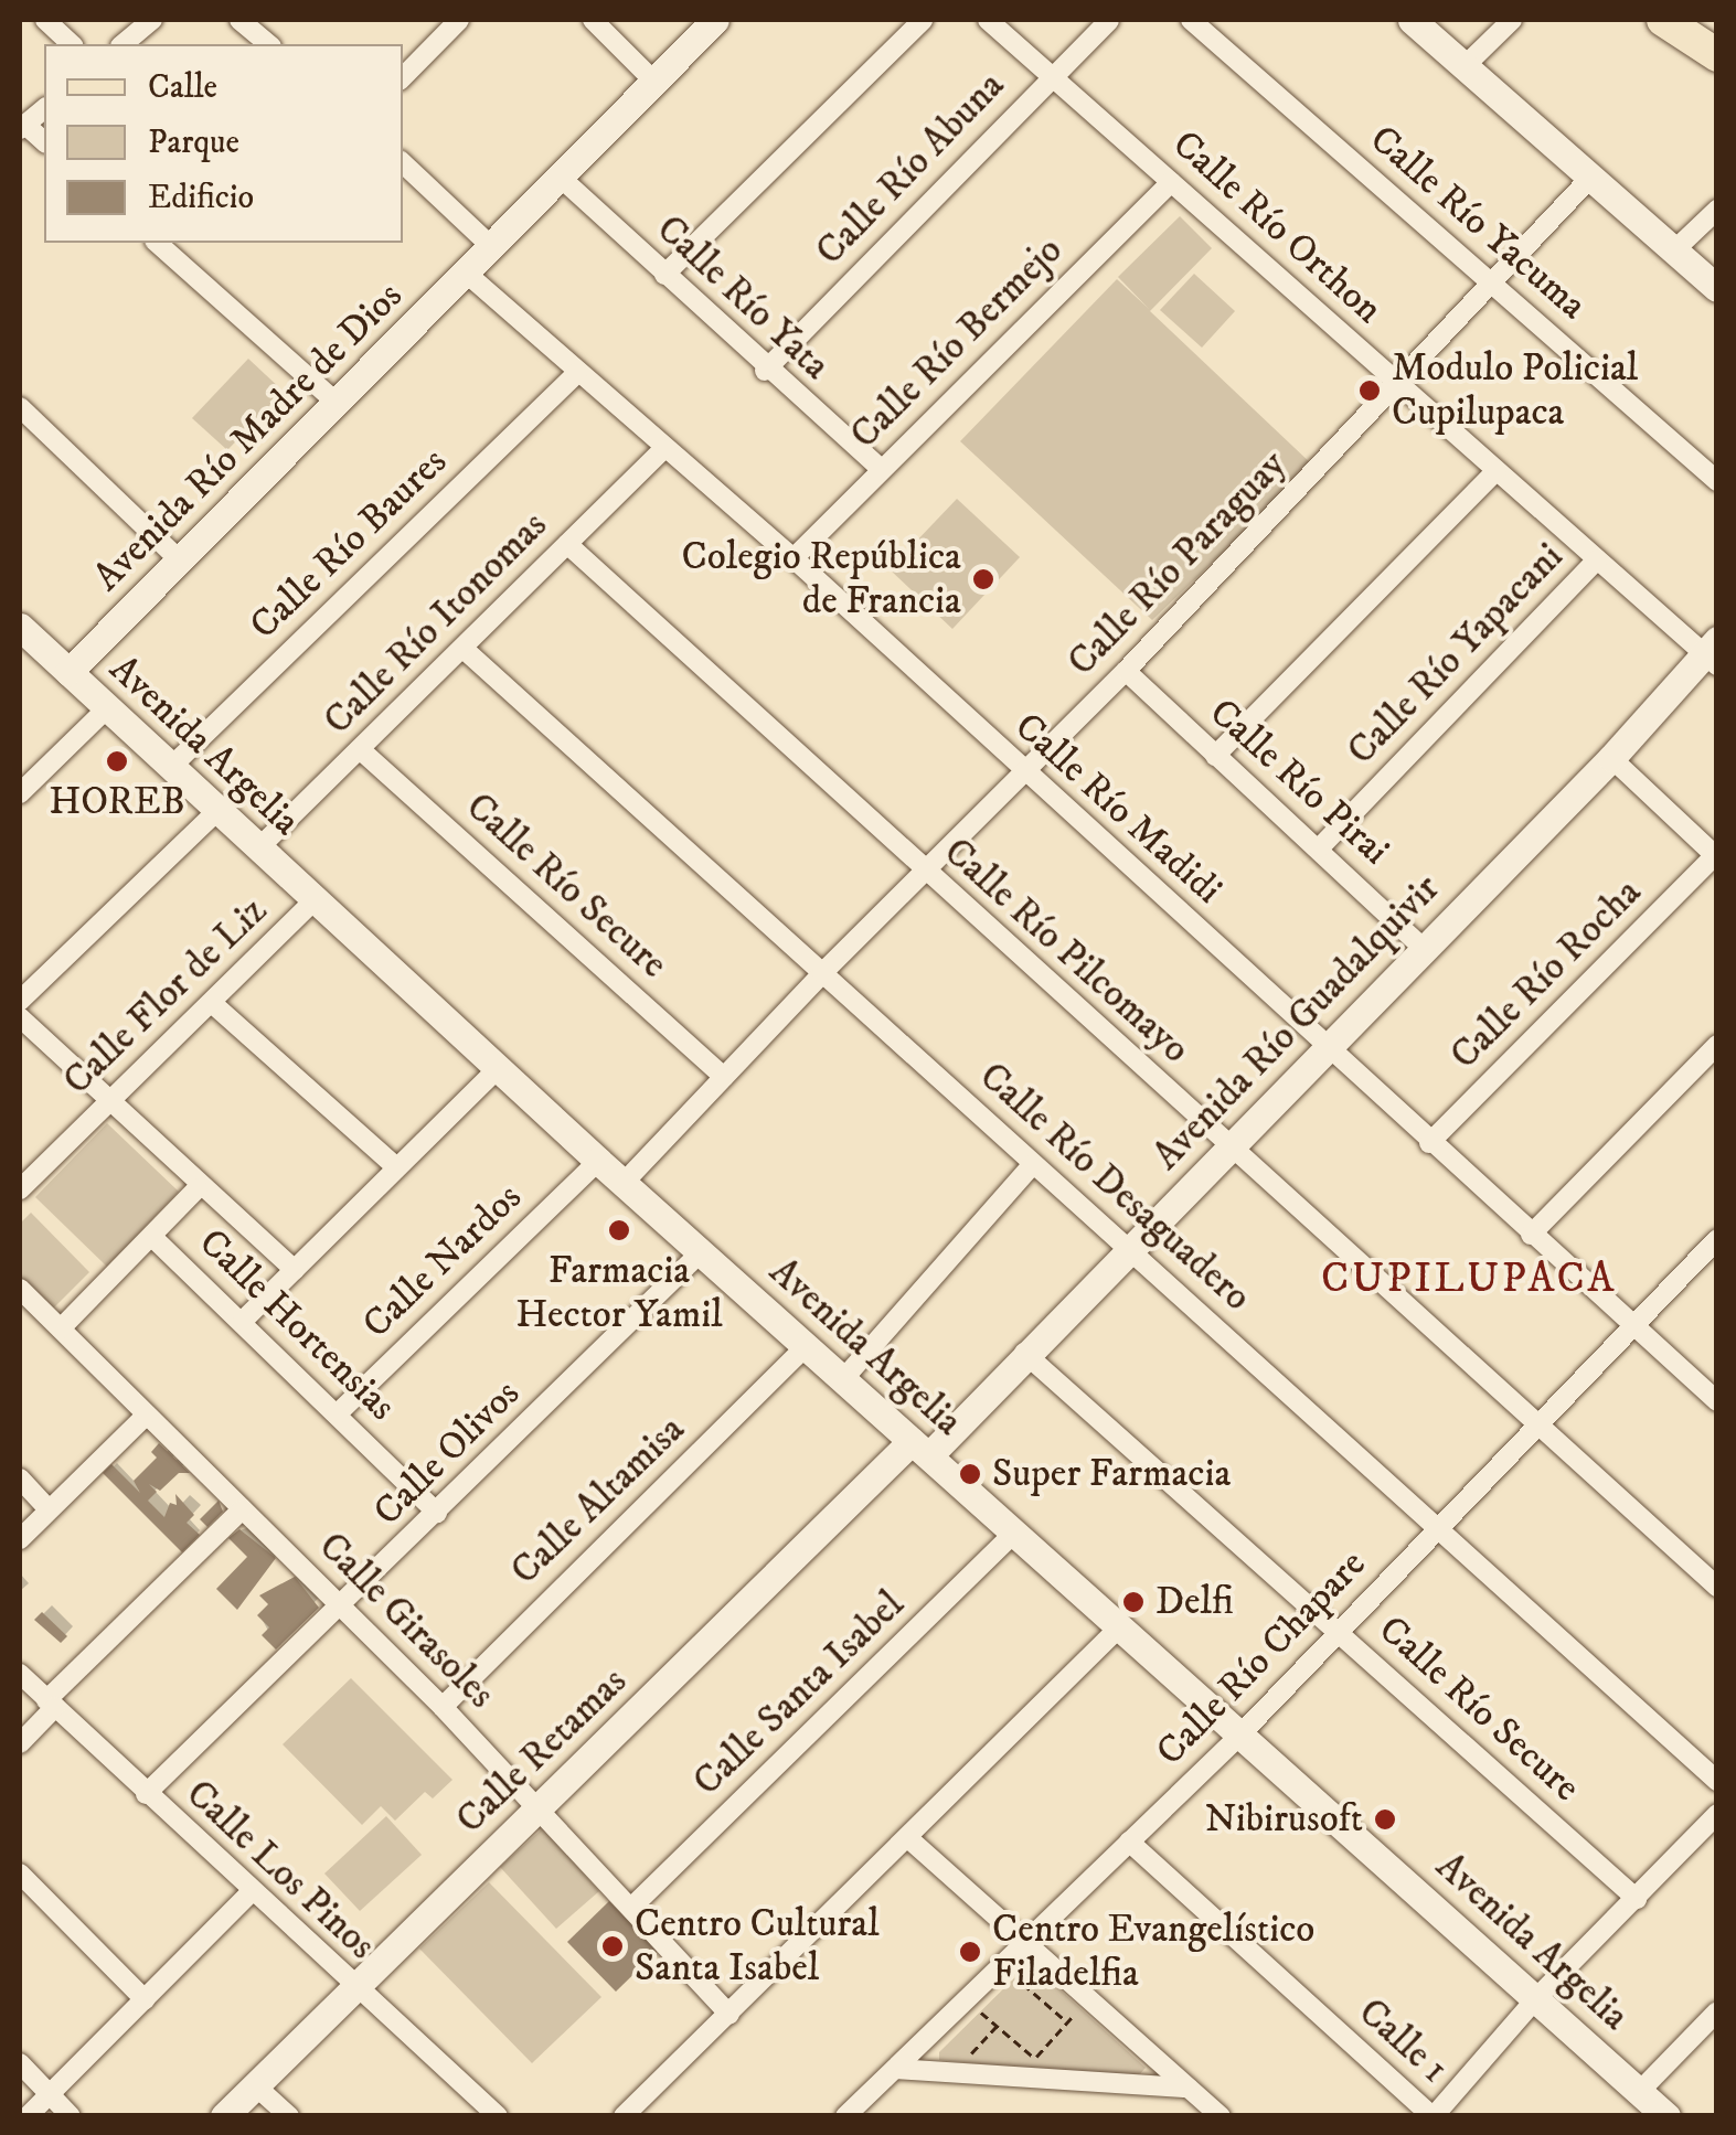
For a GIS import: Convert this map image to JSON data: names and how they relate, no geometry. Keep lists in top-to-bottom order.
{
  "streets": {
    "street": [
      "Calle Río Abuna",
      "Calle Río Yacuma",
      "Calle Río Orthon",
      "Calle Río Yata",
      "Calle Río Bermejo",
      "Avenida Río Madre de Dios",
      "Calle Río Baures",
      "Calle Río Paraguay",
      "Calle Río Itonomas",
      "Calle Río Yapacani",
      "Avenida Argelia",
      "Calle Río Pirai",
      "Calle Río Madidi",
      "Calle Río Secure",
      "Calle Río Pilcomayo",
      "Calle Río Rocha",
      "Calle Flor de Liz",
      "Avenida Río Guadalquivir",
      "Calle Río Desaguadero",
      "Calle Nardos",
      "Calle Hortensias",
      "Calle Olivos",
      "Calle Altamisa",
      "Calle Girasoles",
      "Calle Río Chapare",
      "Calle Santa Isabel",
      "Calle Retamas",
      "Calle Los Pinos",
      "Calle 1"
    ]
  },
  "crossings": [
    ["Calle Río Abuna", "Calle Río Orthon"],
    ["Calle Río Abuna", "Calle Río Yata"],
    ["Calle Río Yacuma", "Calle Río Paraguay"],
    ["Calle Río Orthon", "Calle Río Bermejo"],
    ["Calle Río Orthon", "Calle Río Paraguay"],
    ["Calle Río Orthon", "Calle Río Yapacani"],
    ["Calle Río Orthon", "Avenida Río Guadalquivir"],
    ["Calle Río Yata", "Calle Río Bermejo"],
    ["Calle Río Yata", "Avenida Río Madre de Dios"],
    ["Calle Río Bermejo", "Calle Río Madidi"],
    ["Avenida Río Madre de Dios", "Avenida Argelia"],
    ["Avenida Río Madre de Dios", "Calle Río Madidi"],
    ["Calle Río Baures", "Avenida Argelia"],
    ["Calle Río Baures", "Calle Río Madidi"],
    ["Calle Río Paraguay", "Avenida Argelia"],
    ["Calle Río Paraguay", "Calle Río Pirai"],
    ["Calle Río Paraguay", "Calle Río Madidi"],
    ["Calle Río Paraguay", "Calle Río Secure"],
    ["Calle Río Paraguay", "Calle Río Pilcomayo"],
    ["Calle Río Paraguay", "Calle Río Desaguadero"],
    ["Calle Río Itonomas", "Avenida Argelia"],
    ["Calle Río Itonomas", "Calle Río Madidi"],
    ["Calle Río Itonomas", "Calle Río Secure"],
    ["Calle Río Itonomas", "Calle Río Pilcomayo"],
    ["Calle Río Itonomas", "Calle Río Desaguadero"],
    ["Calle Río Yapacani", "Calle Río Pirai"],
    ["Avenida Argelia", "Calle Flor de Liz"],
    ["Avenida Argelia", "Avenida Río Guadalquivir"],
    ["Avenida Argelia", "Calle Nardos"],
    ["Avenida Argelia", "Calle Olivos"],
    ["Avenida Argelia", "Calle Altamisa"],
    ["Avenida Argelia", "Calle Río Chapare"],
    ["Avenida Argelia", "Calle Santa Isabel"],
    ["Avenida Argelia", "Calle Retamas"],
    ["Calle Río Pirai", "Avenida Río Guadalquivir"],
    ["Calle Río Madidi", "Calle Río Rocha"],
    ["Calle Río Madidi", "Avenida Río Guadalquivir"],
    ["Calle Río Madidi", "Calle Río Chapare"],
    ["Calle Río Secure", "Avenida Río Guadalquivir"],
    ["Calle Río Secure", "Calle Río Chapare"],
    ["Calle Río Pilcomayo", "Avenida Río Guadalquivir"],
    ["Calle Río Pilcomayo", "Calle Río Chapare"],
    ["Avenida Río Guadalquivir", "Calle Río Desaguadero"],
    ["Avenida Río Guadalquivir", "Calle Retamas"],
    ["Calle Río Desaguadero", "Calle Río Chapare"],
    ["Calle Nardos", "Calle Hortensias"],
    ["Calle Hortensias", "Calle Olivos"],
    ["Calle Olivos", "Calle Girasoles"],
    ["Calle Olivos", "Calle Los Pinos"],
    ["Calle Altamisa", "Calle Girasoles"],
    ["Calle Girasoles", "Calle Santa Isabel"],
    ["Calle Girasoles", "Calle Retamas"],
    ["Calle Río Chapare", "Calle 1"],
    ["Calle Retamas", "Calle Los Pinos"]
  ],
  "districts": ["CUPILUPACA"],
  "places": [
    "Modulo Policial Cupilupaca",
    "Colegio República de Francia",
    "HOREB",
    "Farmacia Hector Yamil",
    "Super Farmacia",
    "Delfi",
    "Nibirusoft",
    "Centro Cultural Santa Isabel",
    "Centro Evangelístico Filadelfia"
  ],
  "legend": ["Calle", "Parque", "Edificio"]
}
